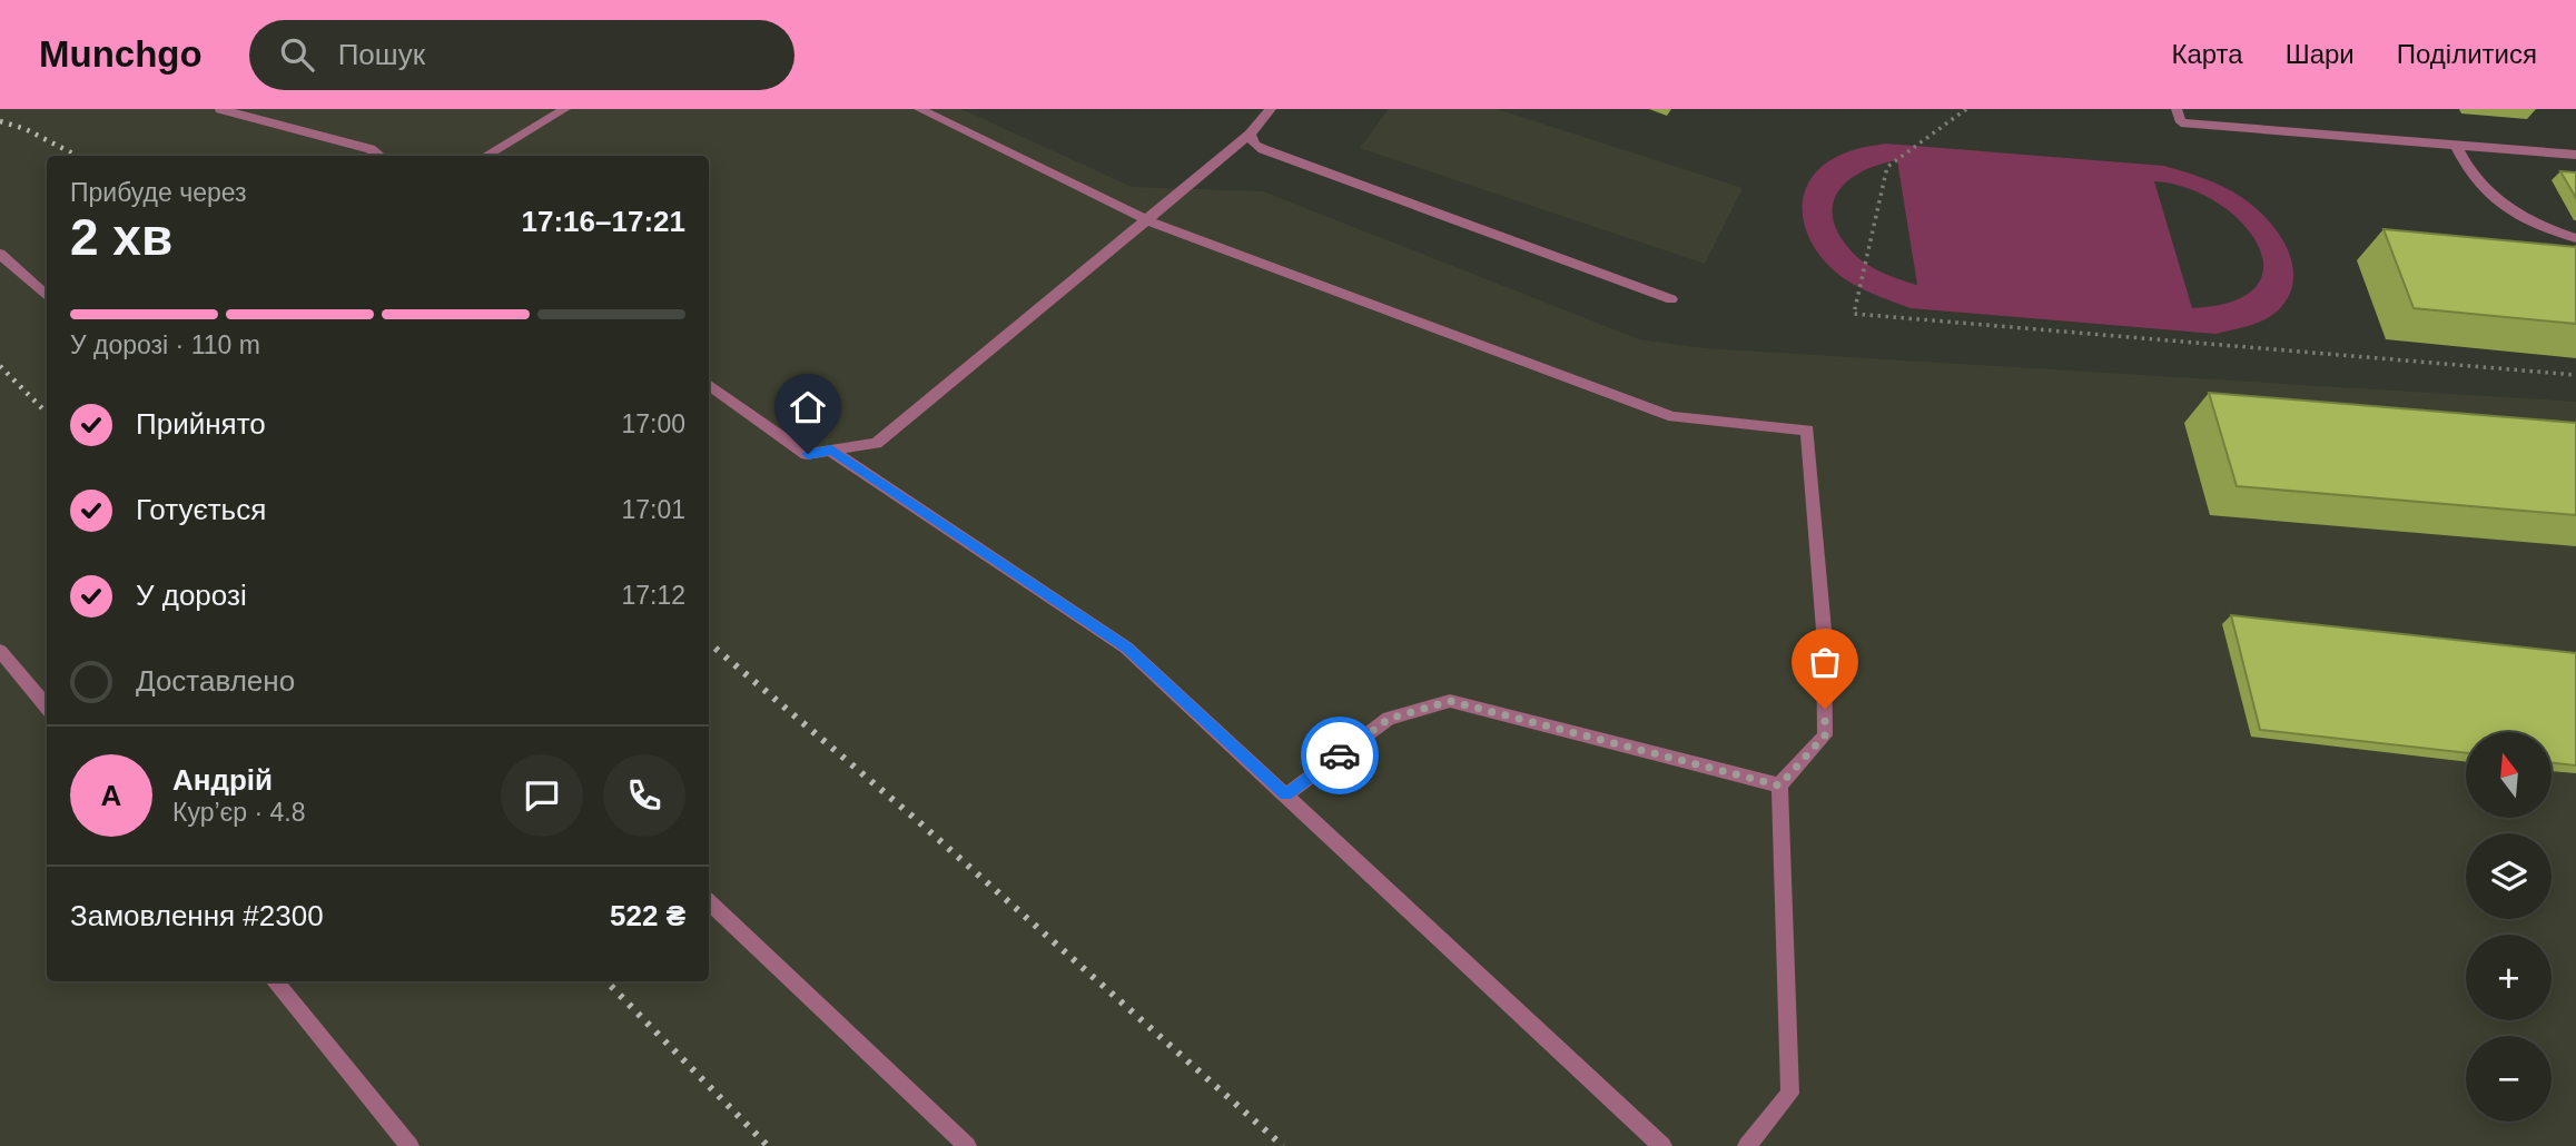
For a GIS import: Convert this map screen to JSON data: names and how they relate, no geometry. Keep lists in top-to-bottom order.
{
  "north": "top",
  "page": {
    "header": "Munchgo",
    "search": "Пошук",
    "nav": ["Карта", "Шари", "Поділитися"],
    "heading": ["2 хв", "Прибуде через", "17:16–17:21"],
    "panel": [
      "Андрій",
      "Кур’єр · 4.8",
      "Замовлення #2300",
      "522 ₴"
    ],
    "bar": "У дорозі · 110 m",
    "list": [
      ["Прийнято", "17:00"],
      ["Готується", "17:01"],
      ["У дорозі", "17:12"],
      "Доставлено"
    ],
    "map_buttons": ["+", "−"],
    "round": "А"
  }
}
